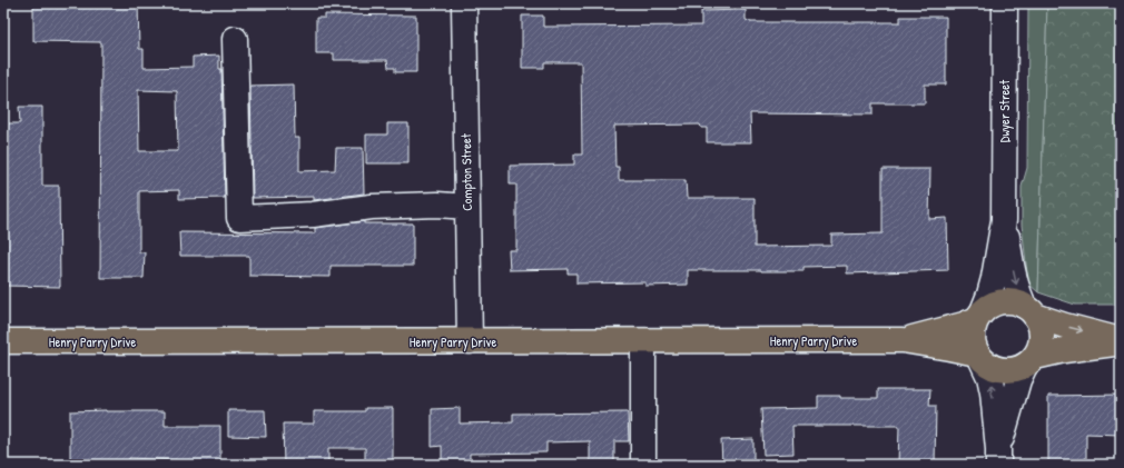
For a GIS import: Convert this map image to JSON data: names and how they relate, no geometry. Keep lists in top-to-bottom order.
{
  "streets": {
    "main road": ["Henry Parry Drive"],
    "street": ["Dwyer Street", "Compton Street"]
  },
  "crossings": [
    ["Dwyer Street", "Henry Parry Drive"],
    ["Compton Street", "Henry Parry Drive"]
  ]
}
